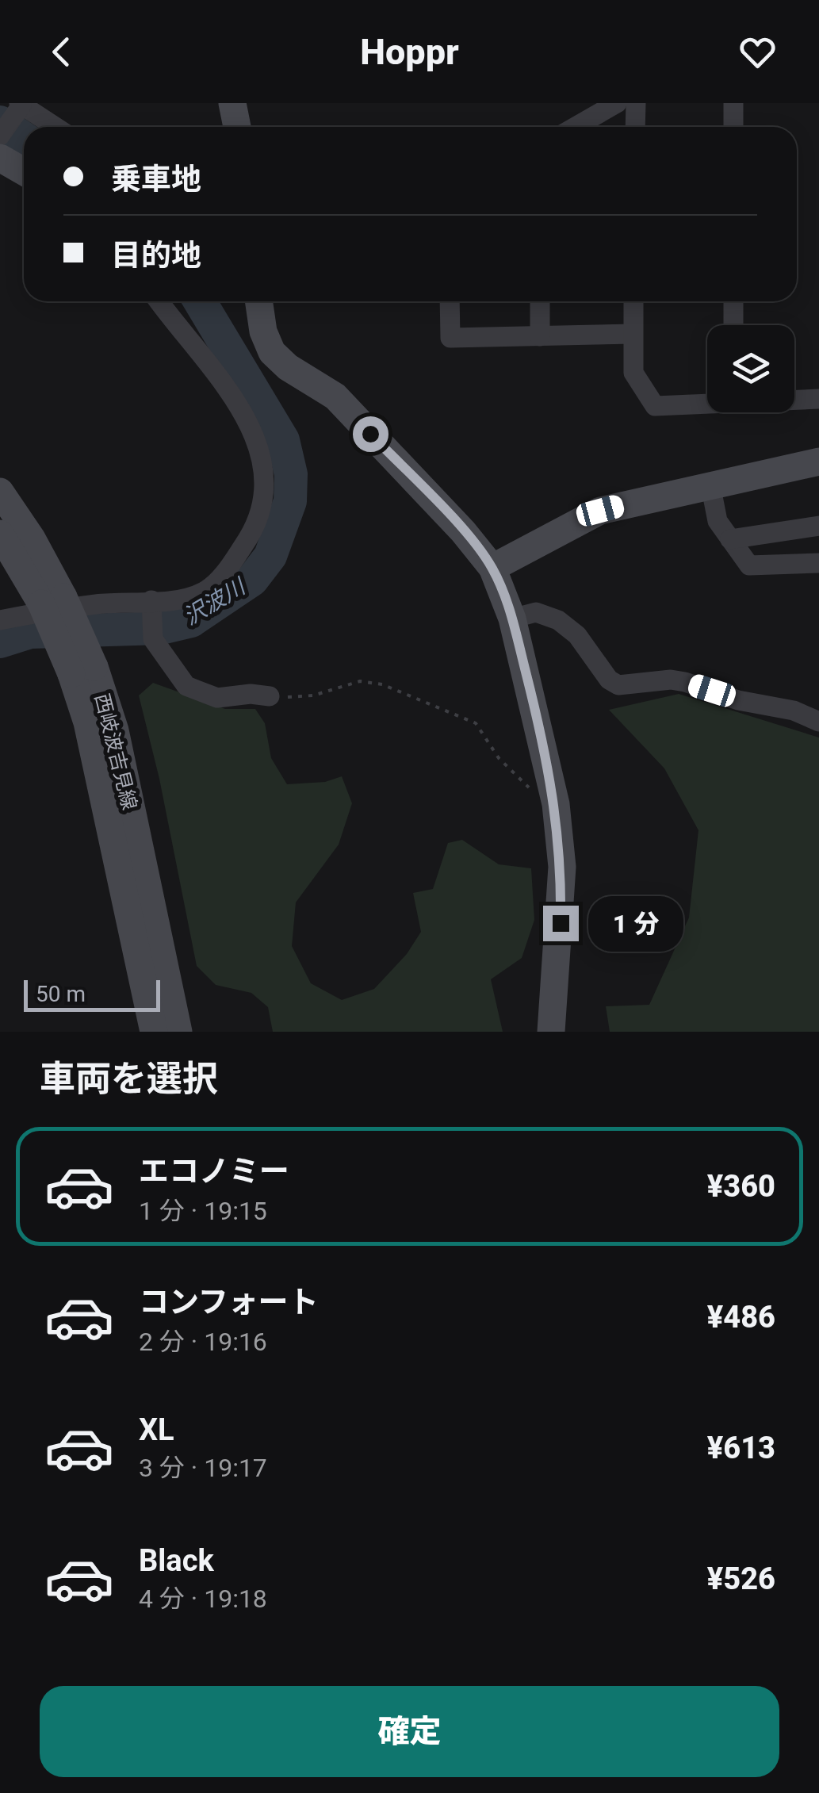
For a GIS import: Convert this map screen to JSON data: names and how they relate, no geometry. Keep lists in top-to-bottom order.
{
  "streets": {
    "street": ["西岐波吉見線"]
  },
  "water": ["沢波川"],
  "scale_bar": "50 m",
  "page": {
    "header": "Hoppr",
    "banner": ["乗車地", "目的地"],
    "bubble": "1 分",
    "scale": "50 m",
    "heading": "車両を選択",
    "list": [
      {
        "name": "エコノミー",
        "note": "1 分 · 19:15",
        "value": "¥360"
      },
      {
        "name": "コンフォート",
        "note": "2 分 · 19:16",
        "value": "¥486"
      },
      {
        "name": "XL",
        "note": "3 分 · 19:17",
        "value": "¥613"
      },
      {
        "name": "Black",
        "note": "4 分 · 19:18",
        "value": "¥526"
      }
    ],
    "buttons": "確定"
  }
}
